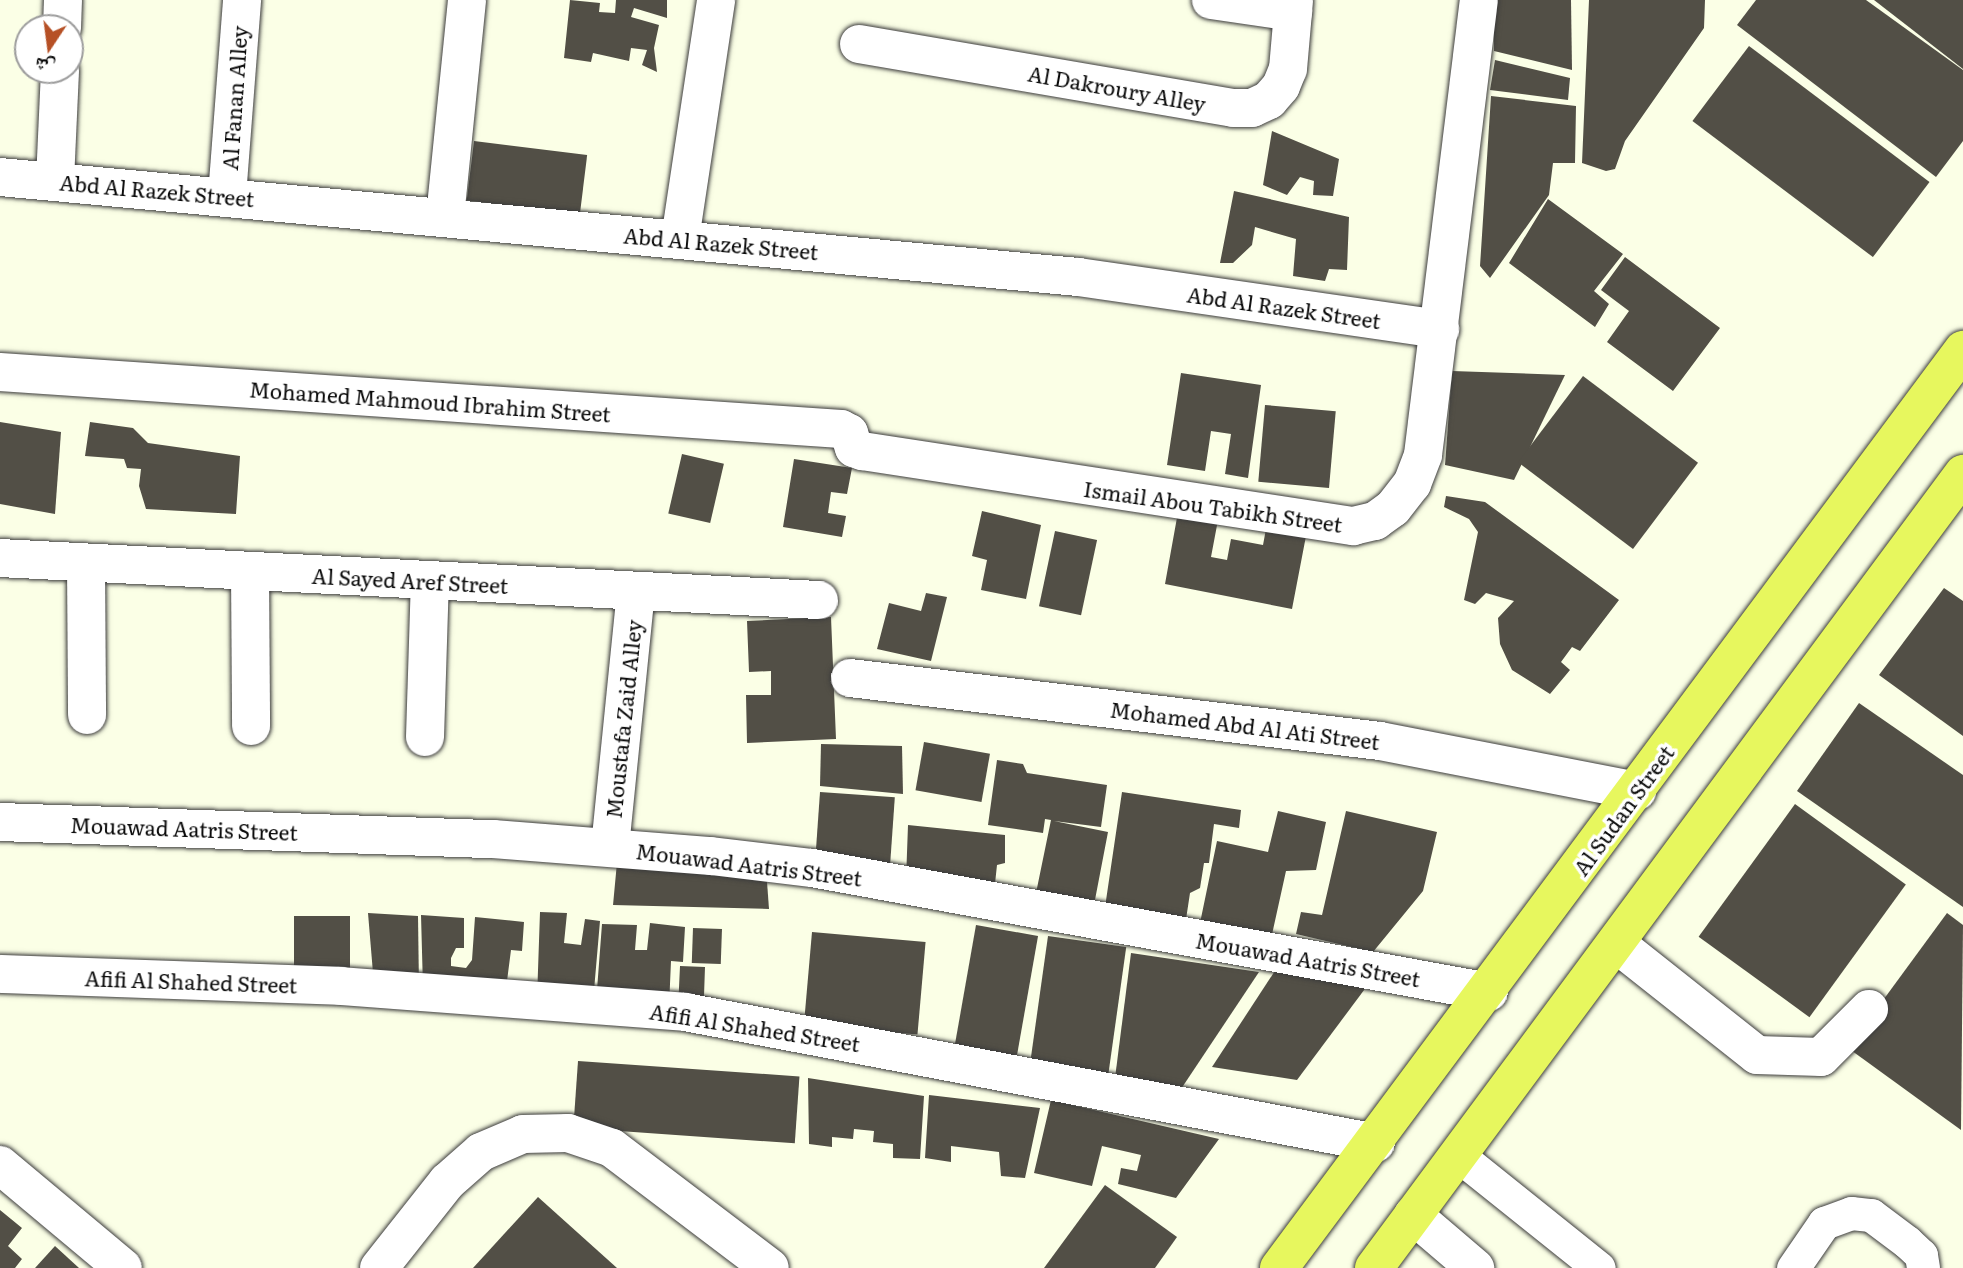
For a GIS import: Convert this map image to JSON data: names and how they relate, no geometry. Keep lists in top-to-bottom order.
{
  "streets": {
    "main road": ["Al Sudan Street"],
    "street": [
      "Al Dakroury Alley",
      "Al Fanan Alley",
      "Abd Al Razek Street",
      "Mohamed Mahmoud Ibrahim Street",
      "Ismail Abou Tabikh Street",
      "Al Sayed Aref Street",
      "Moustafa Zaid Alley",
      "Mohamed Abd Al Ati Street",
      "Mouawad Aatris Street",
      "Afifi Al Shahed Street"
    ]
  },
  "crossings": [
    ["Al Fanan Alley", "Abd Al Razek Street"],
    ["Abd Al Razek Street", "Ismail Abou Tabikh Street"],
    ["Mohamed Mahmoud Ibrahim Street", "Ismail Abou Tabikh Street"],
    ["Al Sayed Aref Street", "Moustafa Zaid Alley"],
    ["Moustafa Zaid Alley", "Mouawad Aatris Street"],
    ["Mohamed Abd Al Ati Street", "Al Sudan Street"],
    ["Al Sudan Street", "Mouawad Aatris Street"],
    ["Al Sudan Street", "Afifi Al Shahed Street"]
  ],
  "north": "bottom"
}
